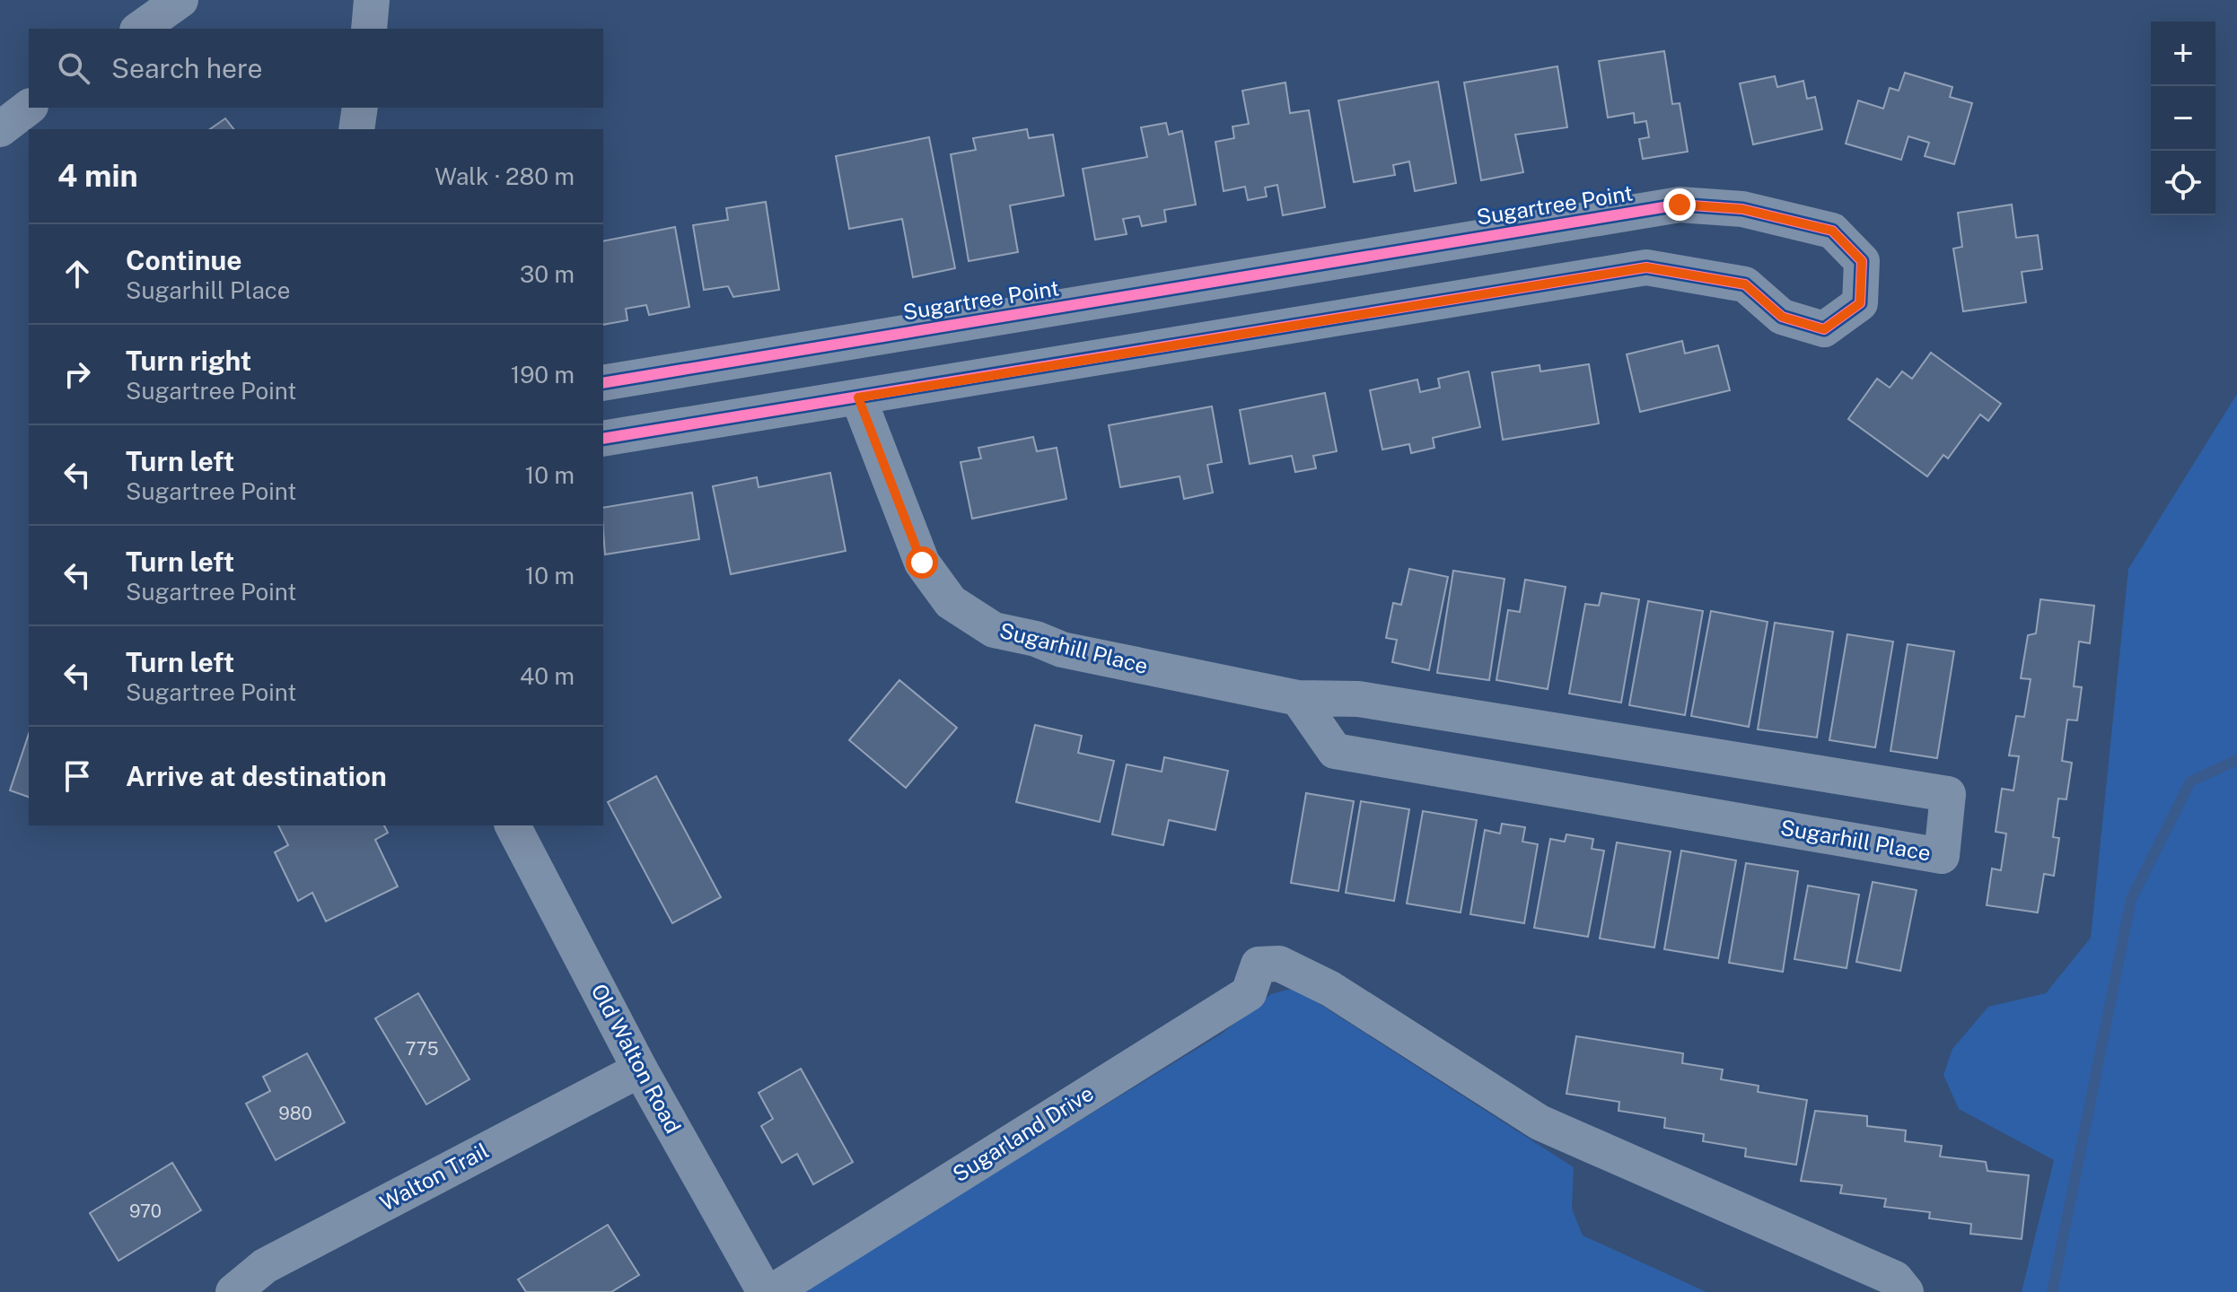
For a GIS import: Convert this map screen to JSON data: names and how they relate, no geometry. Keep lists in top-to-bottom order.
{
  "streets": {
    "street": [
      "Sugartree Point",
      "Sugarhill Place",
      "Old Walton Road",
      "Sugarland Drive",
      "Walton Trail"
    ]
  },
  "crossings": [
    ["Sugartree Point", "Sugarhill Place"],
    ["Old Walton Road", "Walton Trail"]
  ],
  "house_numbers": ["775", "980", "970"],
  "page": {
    "map_buttons": ["+", "−"],
    "search": "Search here",
    "heading": ["4 min", "Walk · 280 m"],
    "list": [
      ["Continue", "Sugarhill Place", "30 m"],
      ["Turn right", "Sugartree Point", "190 m"],
      ["Turn left", "Sugartree Point", "10 m"],
      ["Turn left", "Sugartree Point", "10 m"],
      ["Turn left", "Sugartree Point", "40 m"],
      "Arrive at destination"
    ]
  }
}
